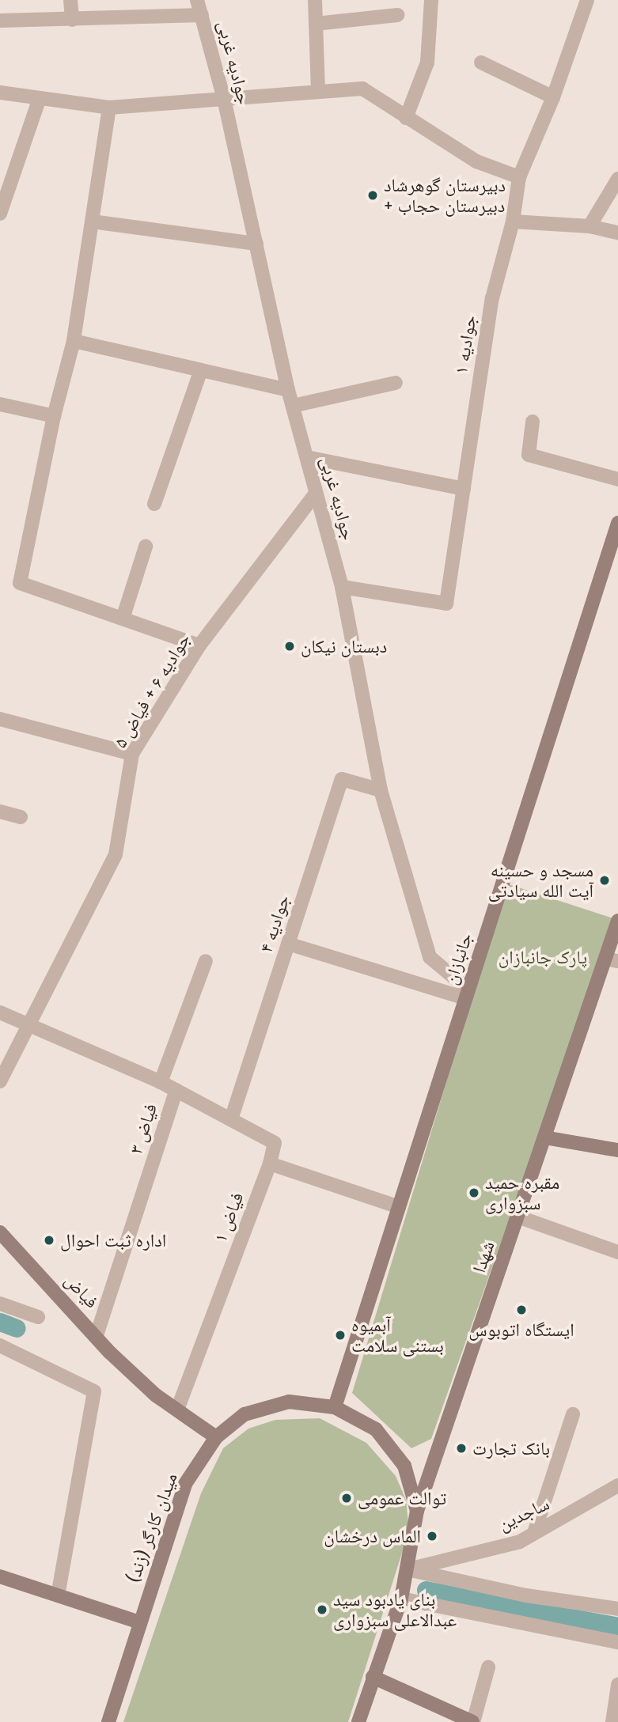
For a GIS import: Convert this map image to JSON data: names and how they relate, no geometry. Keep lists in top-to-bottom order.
{
  "streets": {
    "main road": [
      "جانبازان",
      "شهدا",
      "فیاض",
      "میدان کارگر (زند)"
    ],
    "street": [
      "جوادیه غربی",
      "جوادیه ۱",
      "جوادیه ۶ + فیاض ۵",
      "جوادیه ۴",
      "فیاض ۳",
      "فیاض ۱",
      "ساجدین"
    ]
  },
  "crossings": [
    ["جوادیه غربی", "جوادیه ۱"],
    ["جوادیه غربی", "جوادیه ۶ + فیاض ۵"],
    ["جوادیه غربی", "جوادیه ۴"],
    ["جوادیه غربی", "جانبازان"],
    ["جوادیه ۶ + فیاض ۵", "فیاض ۳"],
    ["جوادیه ۴", "فیاض ۱"],
    ["جانبازان", "میدان کارگر (زند)"],
    ["فیاض ۳", "فیاض ۱"],
    ["فیاض ۳", "فیاض"],
    ["فیاض ۱", "فیاض"],
    ["شهدا", "میدان کارگر (زند)"],
    ["فیاض", "میدان کارگر (زند)"],
    ["ساجدین", "میدان کارگر (زند)"]
  ],
  "parks": ["پارک جانبازان"],
  "places": [
    "دبیرستان گوهرشاد + دبیرستان حجاب",
    "دبستان نیکان",
    "مسجد و حسینه آیت الله سیادتی",
    "مقبره حمید سبزواری",
    "اداره ثبت احوال",
    "ایستگاه اتوبوس",
    "آبمیوه بستنی سلامت",
    "بانک تجارت",
    "توالت عمومی",
    "الماس درخشان",
    "بنای یادبود سید عبدالاعلی سبزواری"
  ]
}
